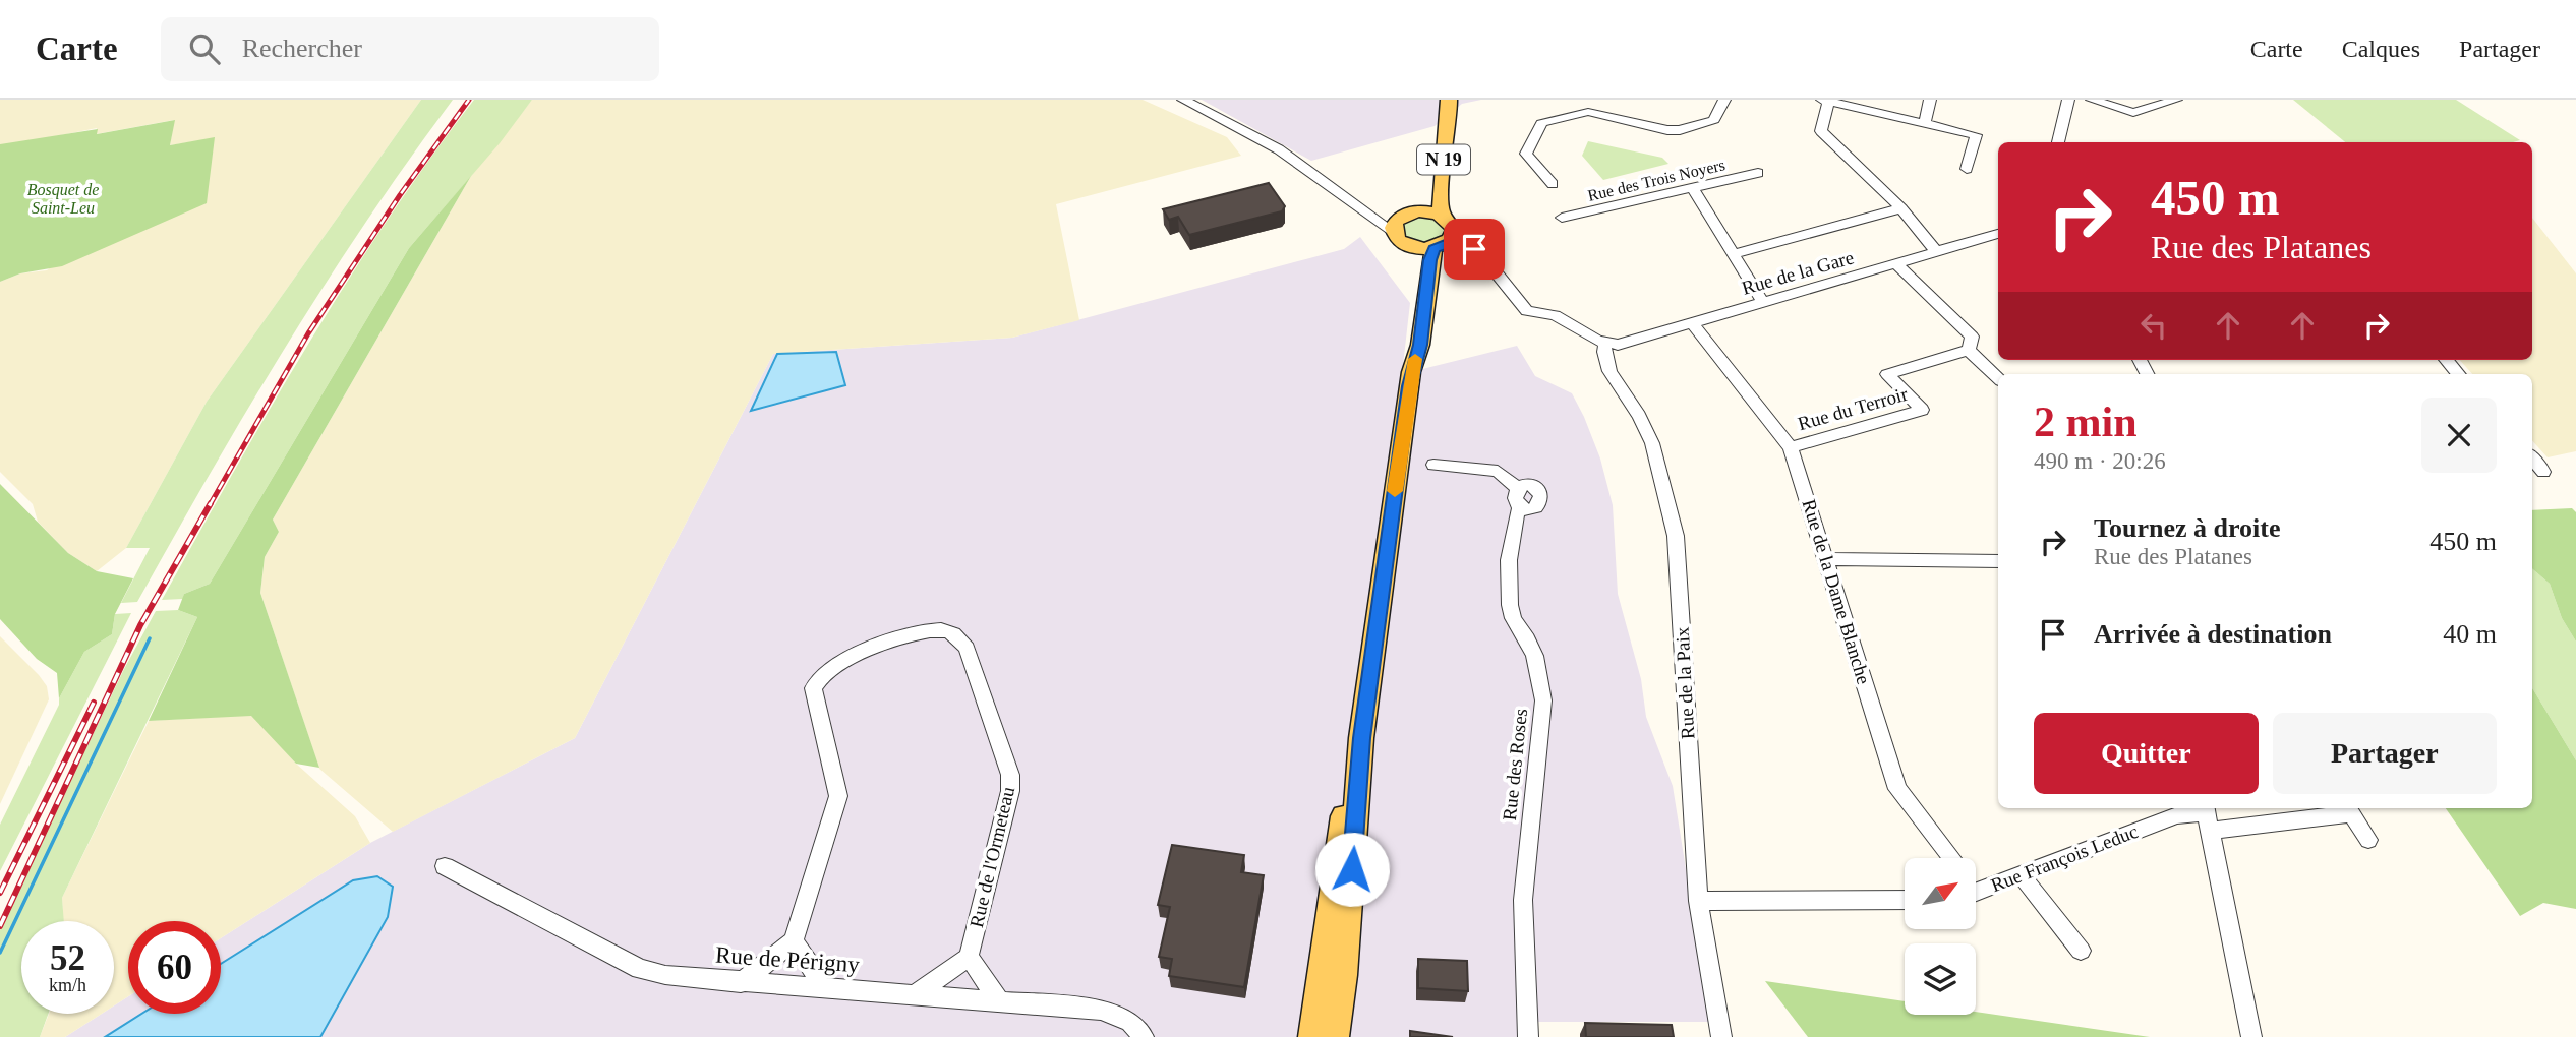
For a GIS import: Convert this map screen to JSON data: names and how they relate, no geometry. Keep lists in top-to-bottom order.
{
  "streets": {
    "main road": ["N 19"],
    "street": [
      "Rue des Trois Noyers",
      "Rue de la Gare",
      "Rue du Terroir",
      "Rue de la Dame Blanche",
      "Rue de la Paix",
      "Rue des Roses",
      "Rue de l'Ormeteau",
      "Rue François Leduc",
      "Rue de Périgny"
    ]
  },
  "crossings": [
    ["Rue de la Gare", "Rue de la Dame Blanche"],
    ["Rue de la Gare", "Rue de la Paix"],
    ["Rue du Terroir", "Rue de la Dame Blanche"]
  ],
  "parks": ["Bosquet de Saint-Leu"],
  "north": "top right",
  "page": {
    "header": "Carte",
    "search": "Rechercher",
    "nav": ["Carte", "Calques", "Partager"],
    "turn": ["450 m", "Rue des Platanes"],
    "heading": ["2 min", "490 m · 20:26"],
    "list": [
      {
        "name": "Tournez à droite",
        "note": "Rue des Platanes",
        "value": "450 m"
      },
      {
        "name": "Arrivée à destination",
        "value": "40 m"
      }
    ],
    "buttons": ["Quitter", "Partager"],
    "speed": "52 km/h",
    "limit": "60"
  }
}
